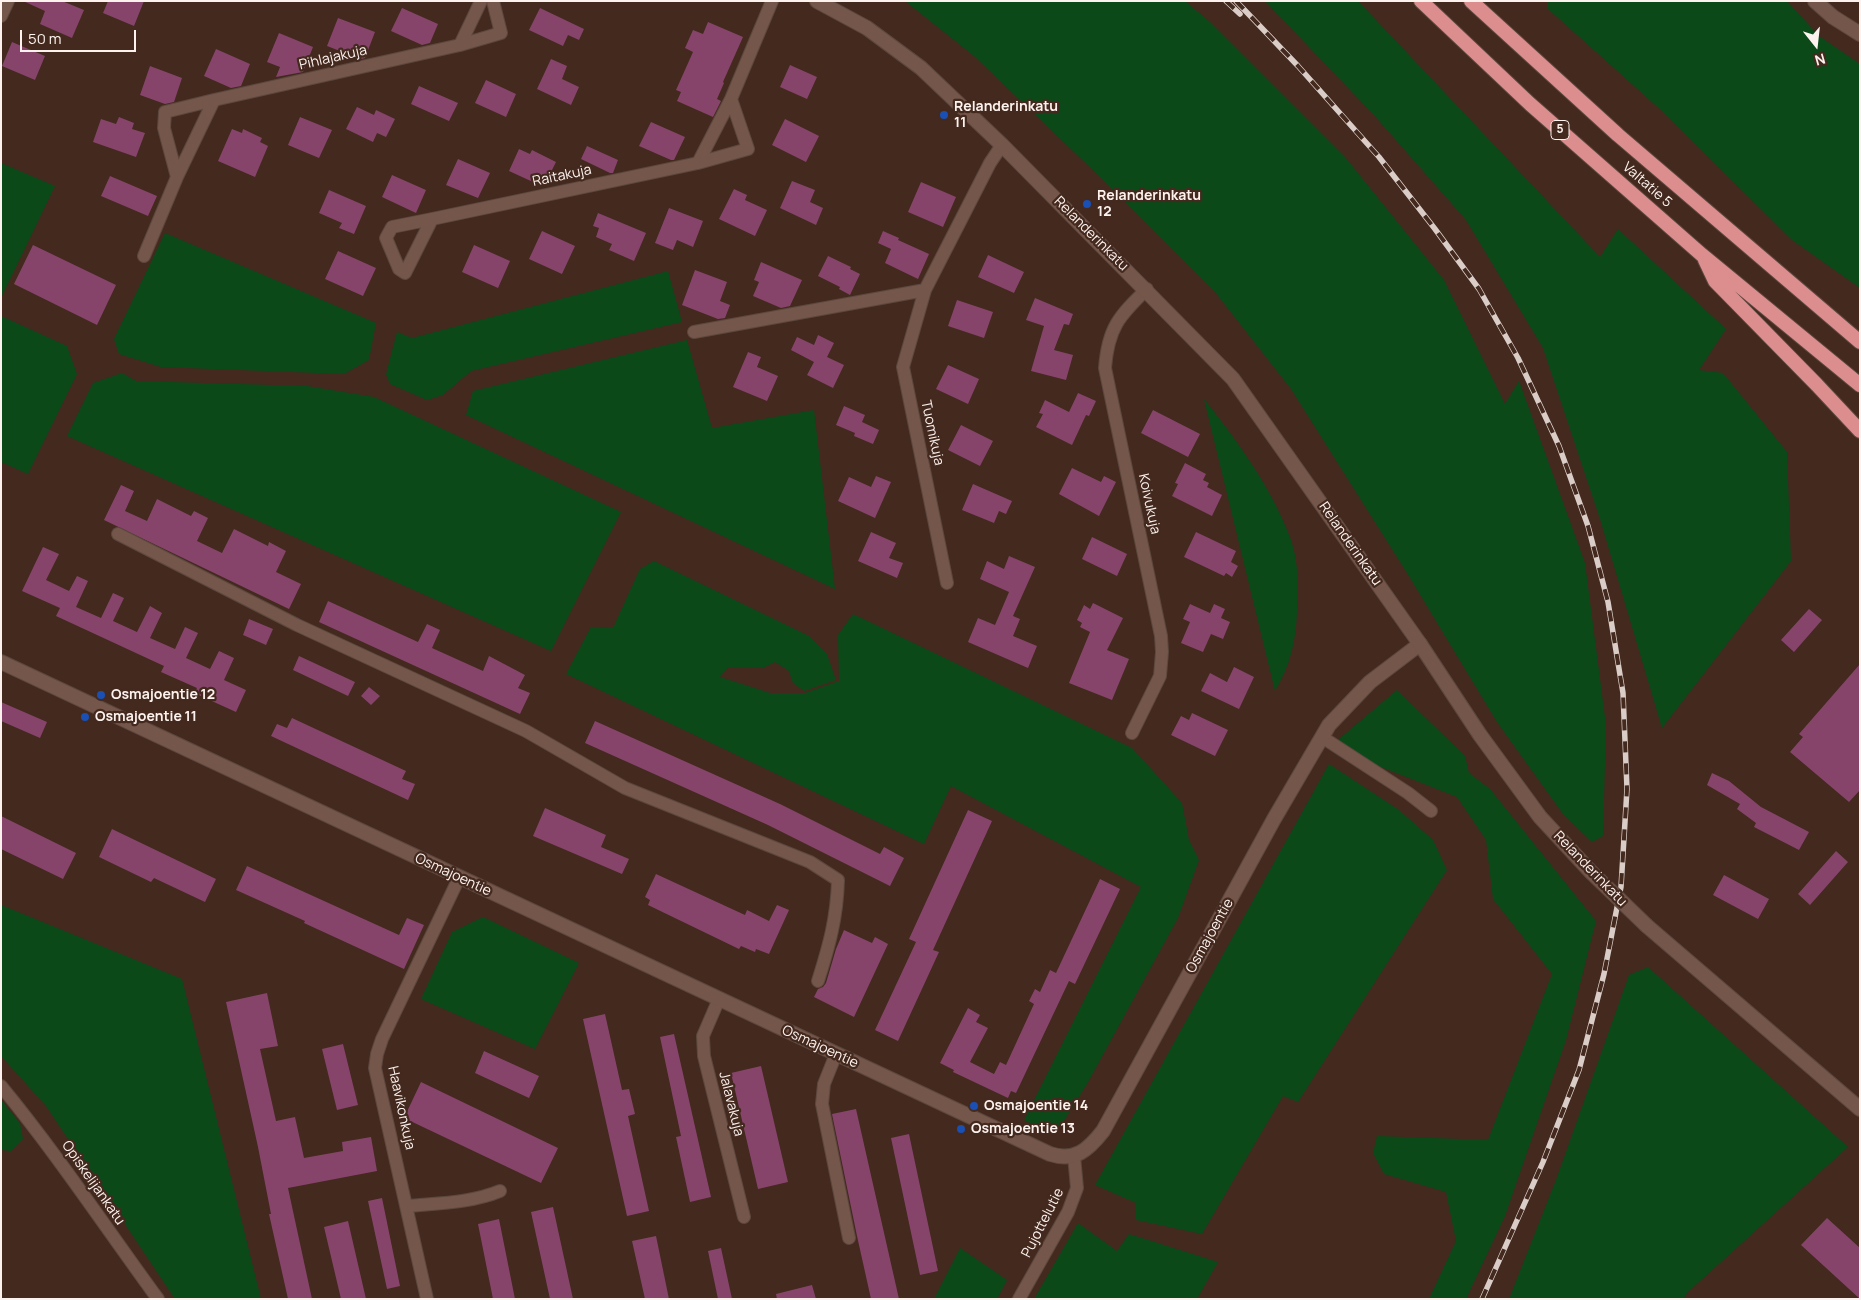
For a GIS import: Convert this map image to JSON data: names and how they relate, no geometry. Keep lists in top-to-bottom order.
{
  "streets": {
    "highway": ["5", "Valtatie 5"],
    "street": [
      "Pihlajakuja",
      "Raitakuja",
      "Relanderinkatu",
      "Tuomikuja",
      "Koivukuja",
      "Osmajoentie",
      "Jalavakuja",
      "Haavikonkuja",
      "Opiskelijankatu",
      "Pujottelutie"
    ]
  },
  "crossings": [
    ["Relanderinkatu", "Tuomikuja"],
    ["Relanderinkatu", "Koivukuja"],
    ["Relanderinkatu", "Osmajoentie"],
    ["Osmajoentie", "Jalavakuja"],
    ["Osmajoentie", "Haavikonkuja"],
    ["Osmajoentie", "Pujottelutie"]
  ],
  "places": [
    "Relanderinkatu 11",
    "Relanderinkatu 12",
    "Osmajoentie 12",
    "Osmajoentie 11",
    "Osmajoentie 14",
    "Osmajoentie 13"
  ],
  "scale_bar": "50 m",
  "north": "bottom"
}
